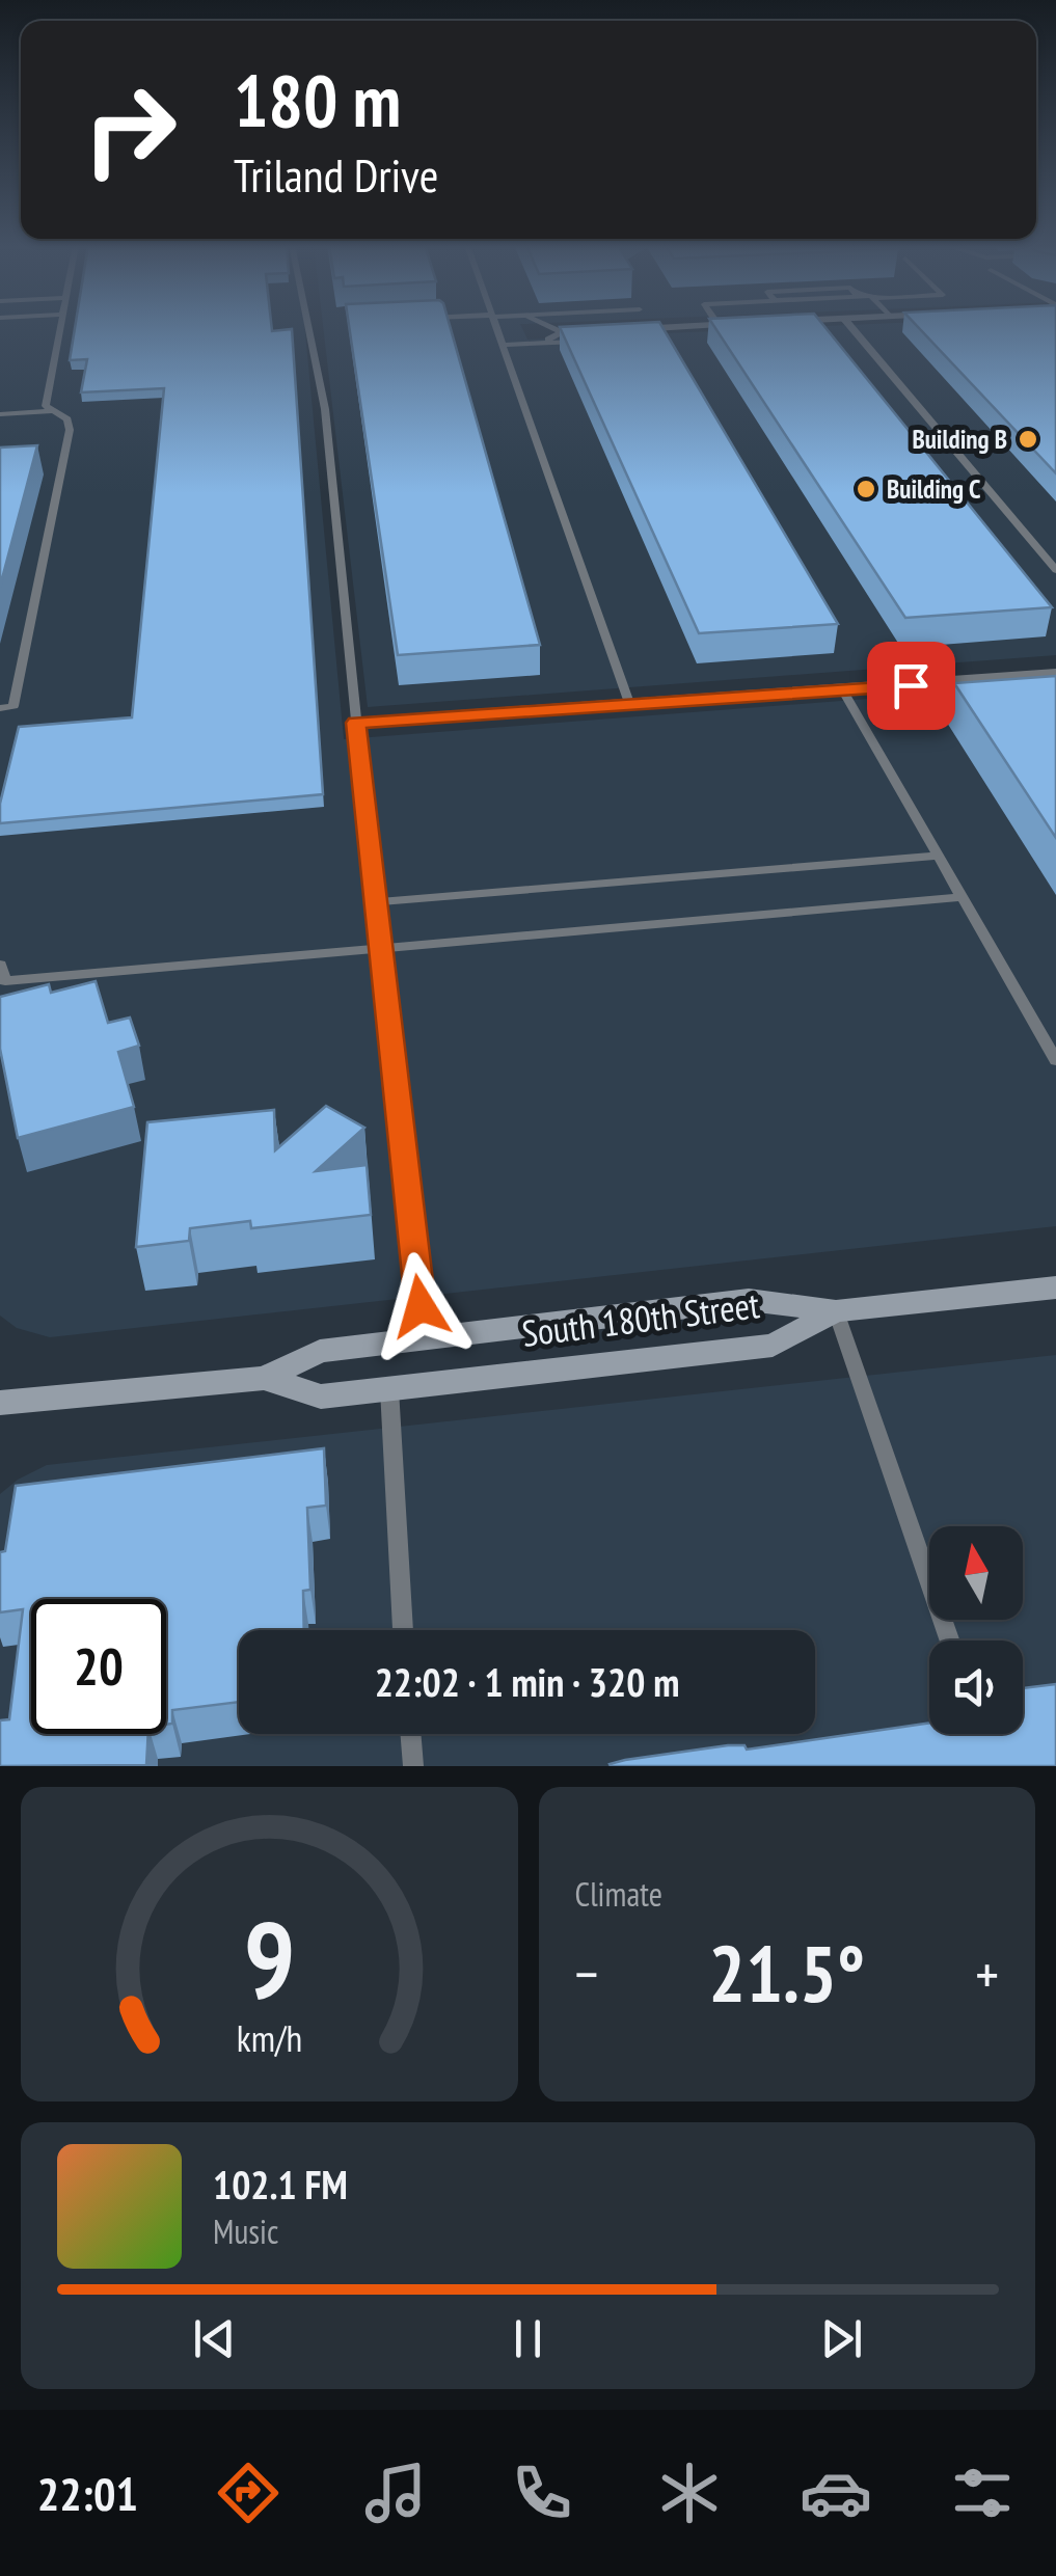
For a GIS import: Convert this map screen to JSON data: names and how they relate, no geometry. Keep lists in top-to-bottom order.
{
  "streets": {
    "main road": ["South 180th Street"]
  },
  "places": ["Building B", "Building C"],
  "north": "top",
  "page": {
    "turn": ["180 m", "Triland Drive"],
    "limit": "20",
    "trip": "22:02 · 1 min · 320 m",
    "tile": "Climate",
    "heat": ["−", "21.5°", "+"],
    "song": ["102.1 FM", "Music"],
    "tabs": "22:01",
    "gauge": ["9", "km/h"]
  }
}
